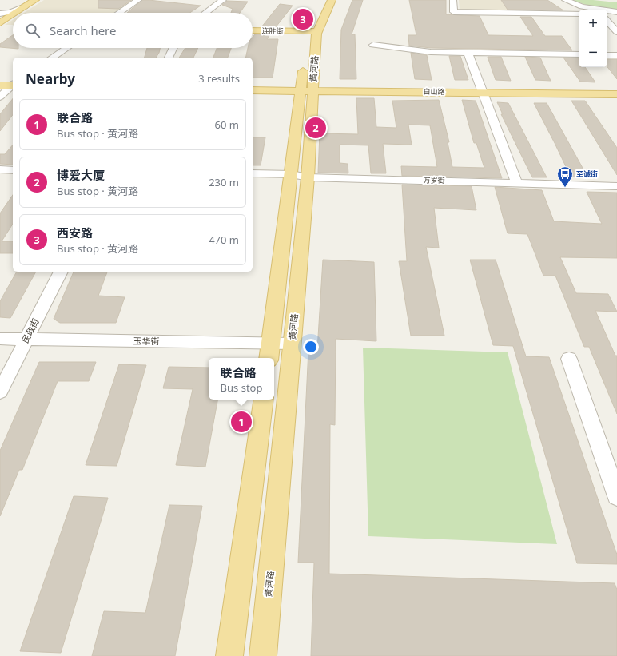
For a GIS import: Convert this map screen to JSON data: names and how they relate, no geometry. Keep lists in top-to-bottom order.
{
  "streets": {
    "main road": ["连胜街", "黄河路", "白山路"],
    "street": ["万岁街", "民政街", "玉华街"]
  },
  "crossings": [
    ["连胜街", "黄河路"],
    ["黄河路", "白山路"],
    ["黄河路", "万岁街"],
    ["黄河路", "玉华街"],
    ["民政街", "玉华街"]
  ],
  "places": {
    "bus stop": ["至诚街"]
  },
  "page": {
    "pins": ["3", "2", "1"],
    "map_buttons": ["+", "−"],
    "search": "Search here",
    "heading": ["Nearby", "3 results"],
    "list": [
      {
        "mark": "1",
        "name": "联合路",
        "note": "Bus stop · 黄河路",
        "value": "60 m"
      },
      {
        "mark": "2",
        "name": "博爱大厦",
        "note": "Bus stop · 黄河路",
        "value": "230 m"
      },
      {
        "mark": "3",
        "name": "西安路",
        "note": "Bus stop · 黄河路",
        "value": "470 m"
      }
    ],
    "popup": ["联合路", "Bus stop"]
  }
}
